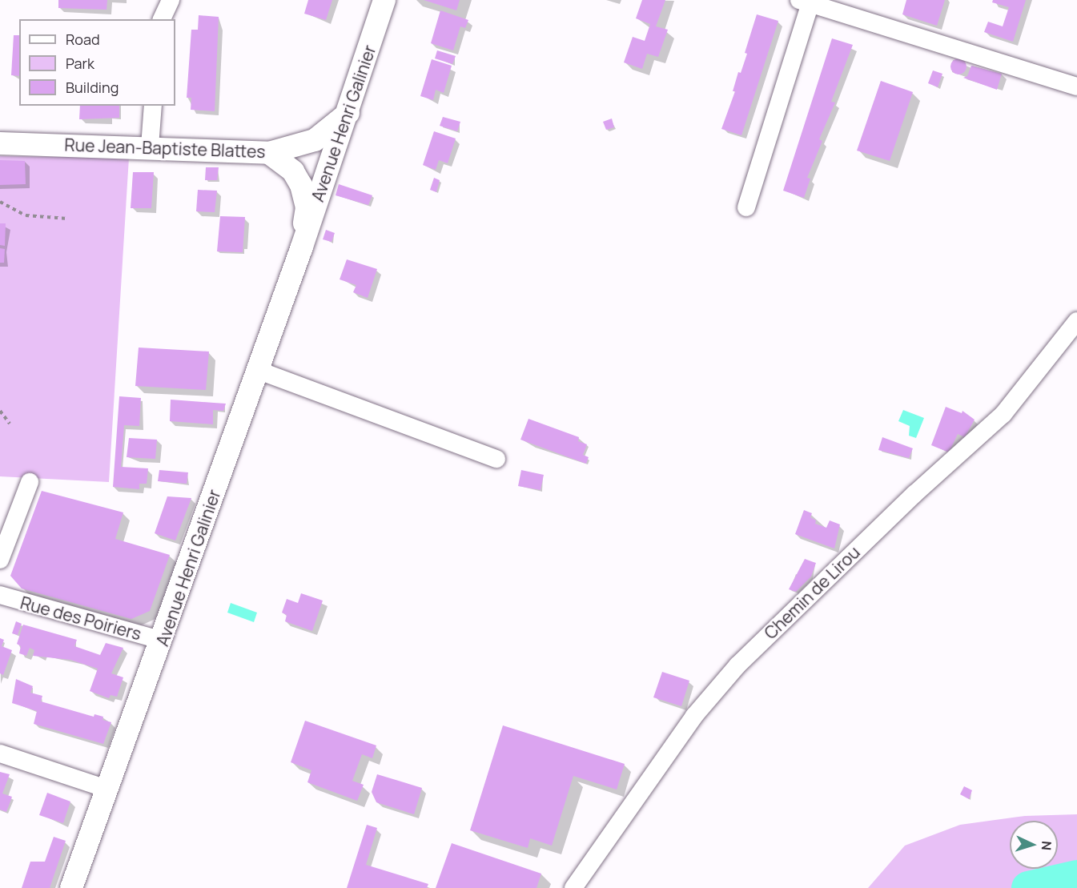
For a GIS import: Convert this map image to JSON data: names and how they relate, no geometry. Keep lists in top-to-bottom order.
{
  "streets": {
    "main road": ["Avenue Henri Galinier", "Rue Jean-Baptiste Blattes"],
    "street": ["Chemin de Lirou", "Rue des Poiriers"]
  },
  "crossings": [
    ["Avenue Henri Galinier", "Rue Jean-Baptiste Blattes"],
    ["Avenue Henri Galinier", "Rue des Poiriers"]
  ],
  "legend": ["Road", "Park", "Building"],
  "north": "right"
}
